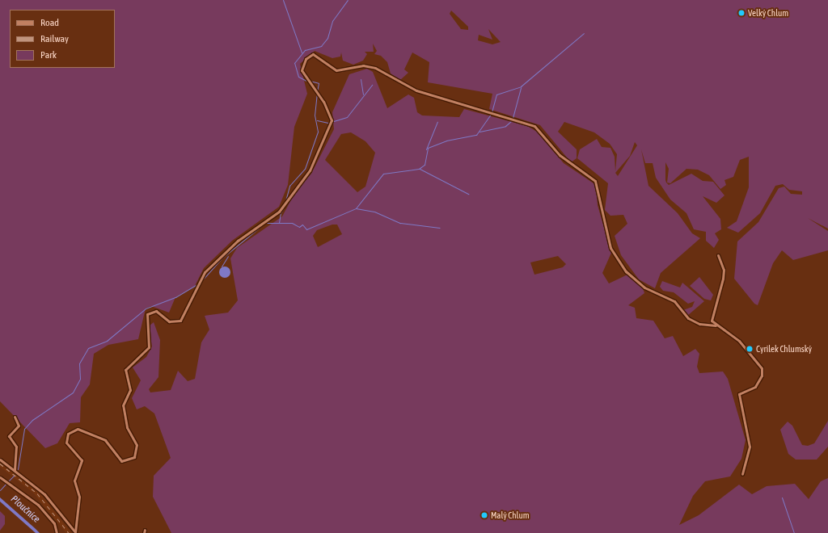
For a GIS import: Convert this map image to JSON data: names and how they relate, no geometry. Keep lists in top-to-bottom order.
{
  "water": ["Ploučnice"],
  "places": ["Velký Chlum", "Cyrilek Chlumský", "Malý Chlum"],
  "legend": ["Road", "Railway", "Park"]
}
